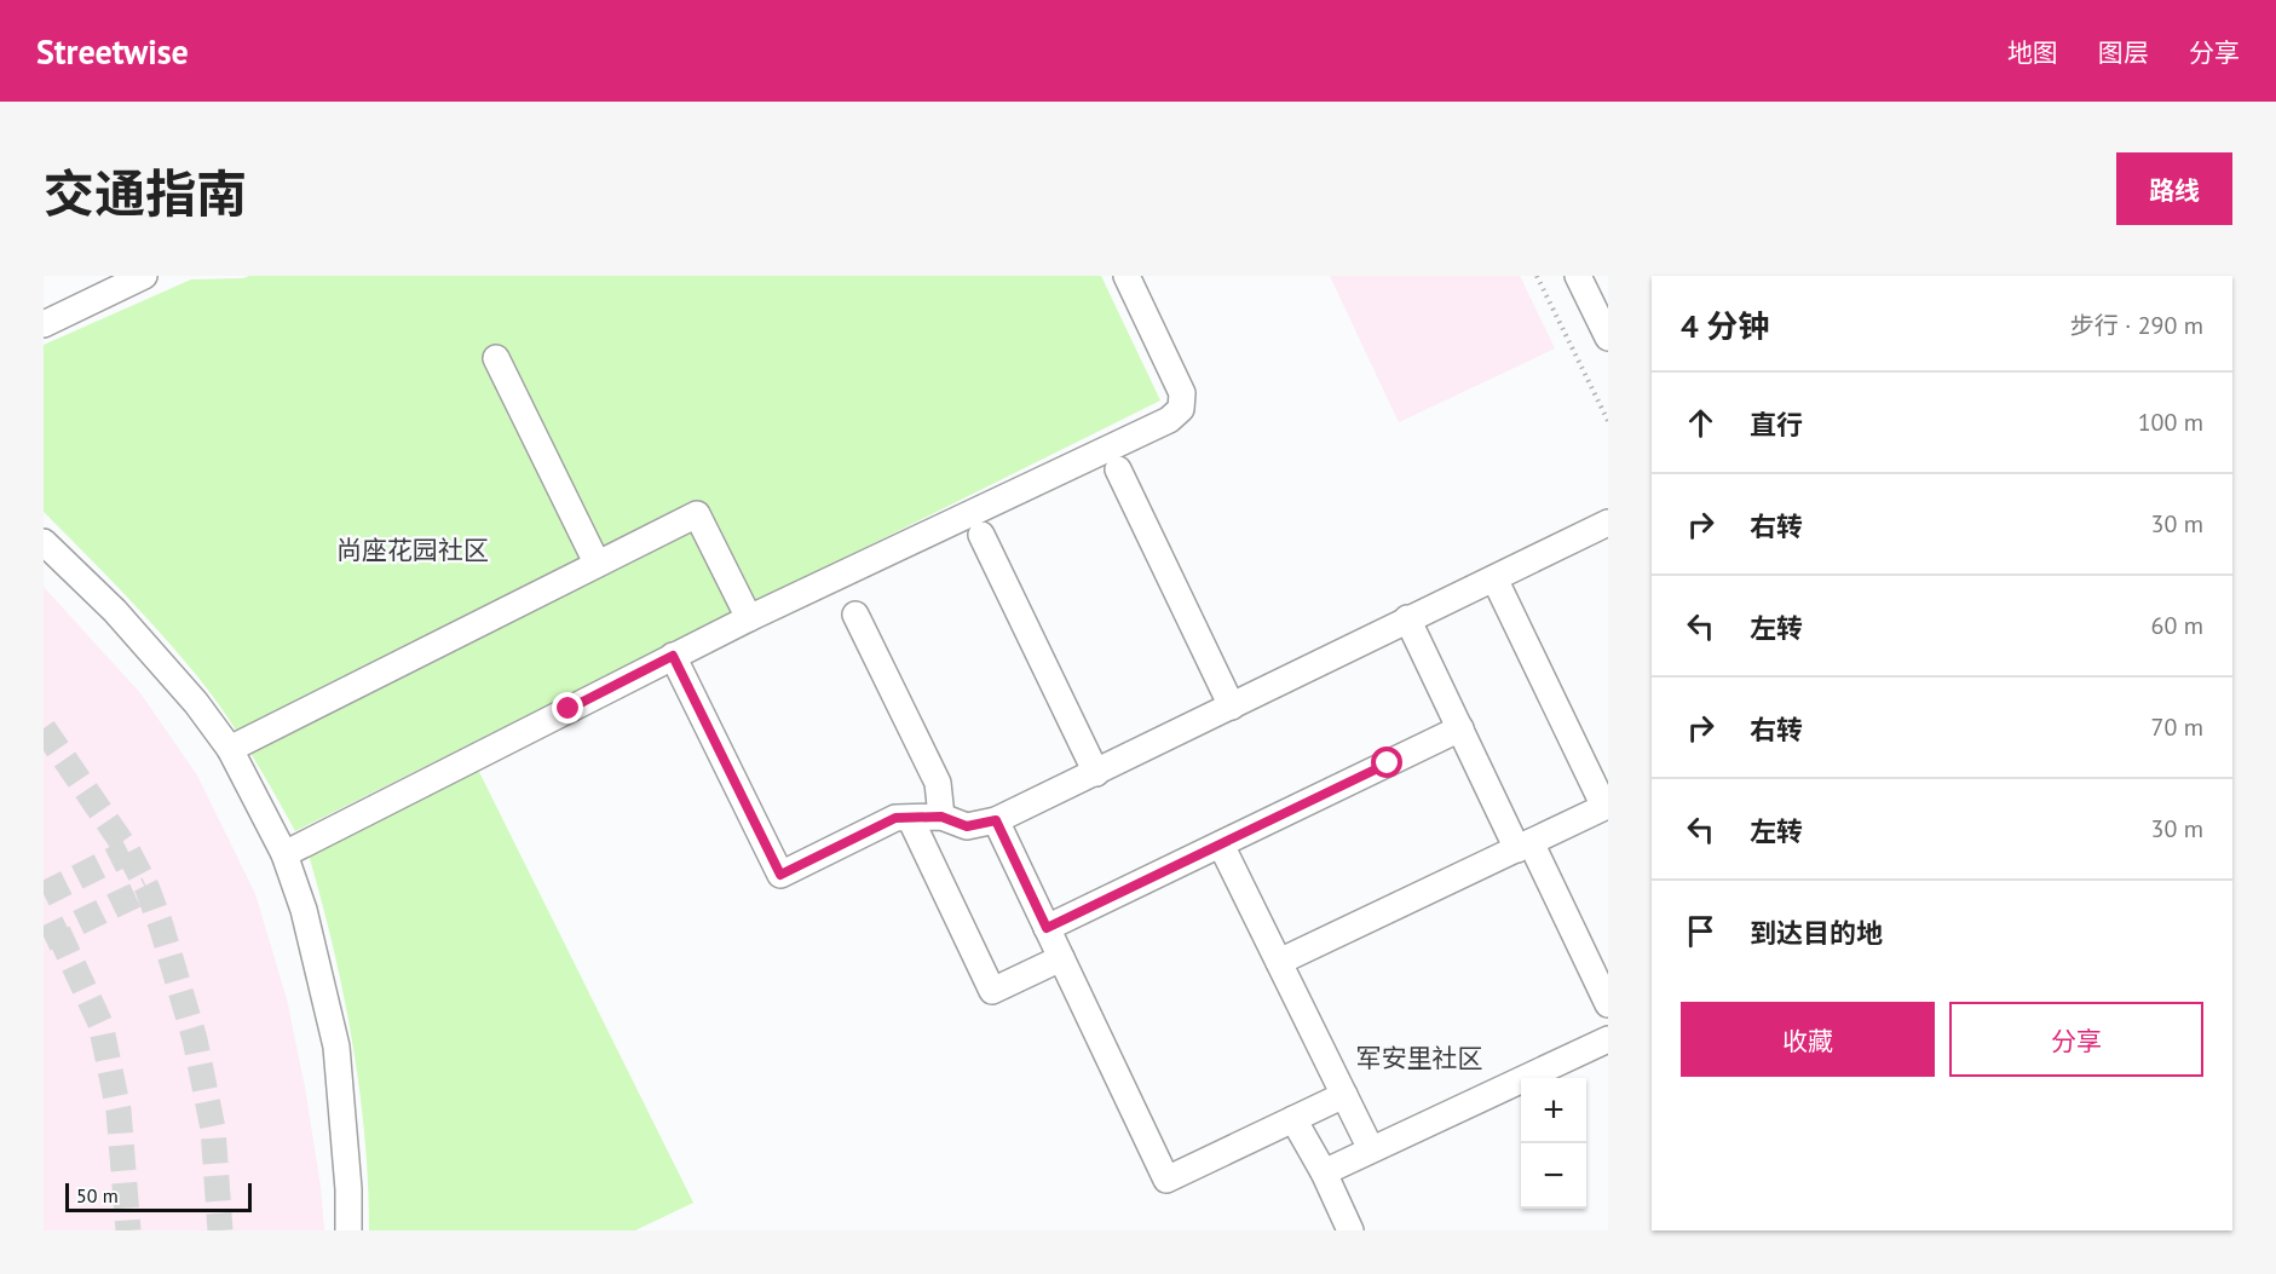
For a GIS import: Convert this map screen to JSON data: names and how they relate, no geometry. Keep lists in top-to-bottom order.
{
  "districts": ["尚座花园社区", "军安里社区"],
  "scale_bar": "50 m",
  "page": {
    "header": "Streetwise",
    "nav": ["地图", "图层", "分享"],
    "title": "交通指南",
    "buttons": [
      "路线",
      ["收藏", "分享"]
    ],
    "heading": ["4 分钟", "步行 · 290 m"],
    "list": [
      ["直行", "100 m"],
      ["右转", "30 m"],
      ["左转", "60 m"],
      ["右转", "70 m"],
      ["左转", "30 m"],
      "到达目的地"
    ],
    "map_buttons": ["+", "−"],
    "scale": "50 m"
  }
}
